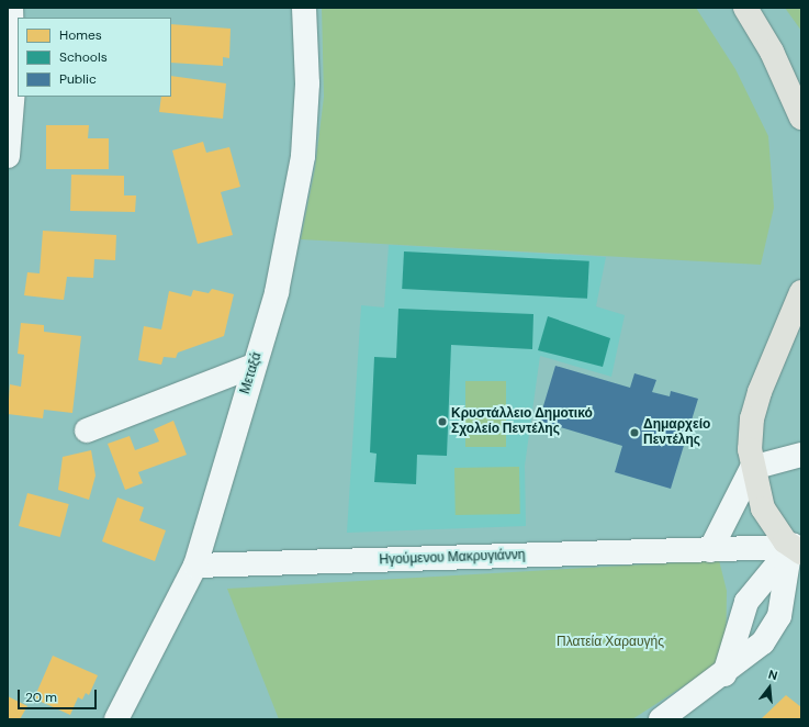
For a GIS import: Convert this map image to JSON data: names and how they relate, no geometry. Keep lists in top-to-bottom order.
{
  "streets": {
    "street": ["Μεταξά", "Ηγούμενου Μακρυγιάννη"]
  },
  "crossings": [
    ["Μεταξά", "Ηγούμενου Μακρυγιάννη"]
  ],
  "parks": ["Πλατεία Χαραυγής"],
  "places": ["Κρυστάλλειο Δημοτικό Σχολείο Πεντέλης", "Δημαρχείο Πεντέλης"],
  "legend": ["Homes", "Schools", "Public"],
  "scale_bar": "20 m",
  "north": "top"
}
